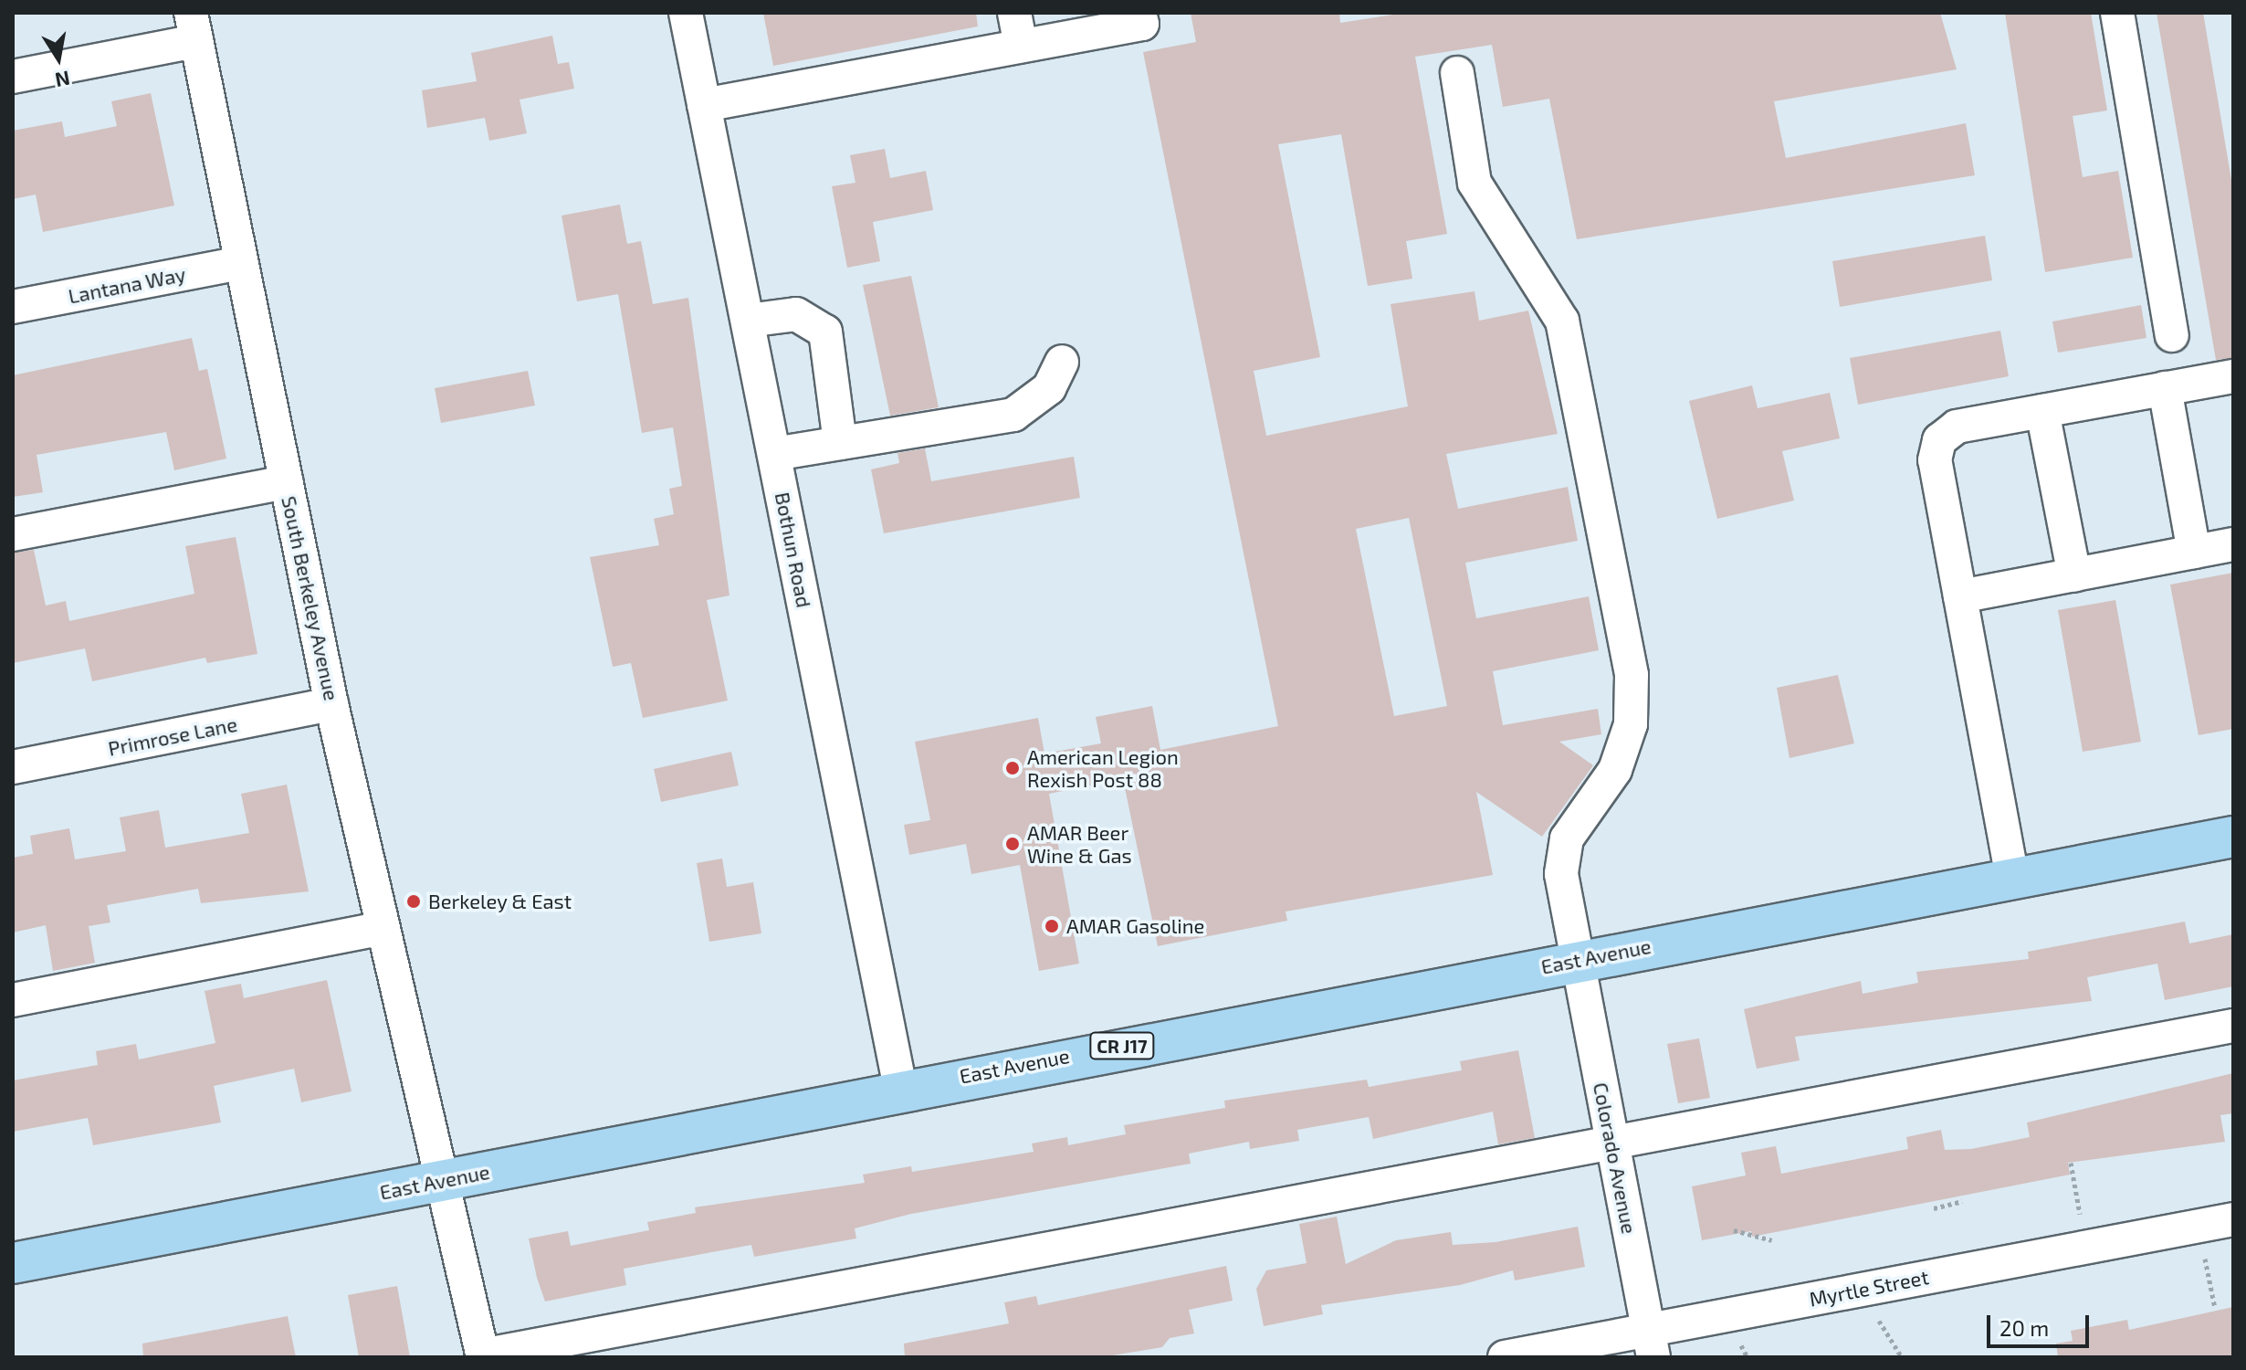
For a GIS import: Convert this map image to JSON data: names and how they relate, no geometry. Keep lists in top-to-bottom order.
{
  "streets": {
    "main road": ["East Avenue", "CR J17"],
    "street": [
      "Lantana Way",
      "Bothun Road",
      "South Berkeley Avenue",
      "Primrose Lane",
      "Colorado Avenue",
      "Myrtle Street"
    ]
  },
  "crossings": [
    ["Lantana Way", "South Berkeley Avenue"],
    ["Bothun Road", "East Avenue"],
    ["South Berkeley Avenue", "Primrose Lane"],
    ["South Berkeley Avenue", "East Avenue"],
    ["East Avenue", "Colorado Avenue"],
    ["Colorado Avenue", "Myrtle Street"]
  ],
  "places": [
    "American Legion Rexish Post 88",
    "AMAR Beer Wine & Gas",
    "Berkeley & East",
    "AMAR Gasoline"
  ],
  "scale_bar": "20 m",
  "north": "bottom"
}
